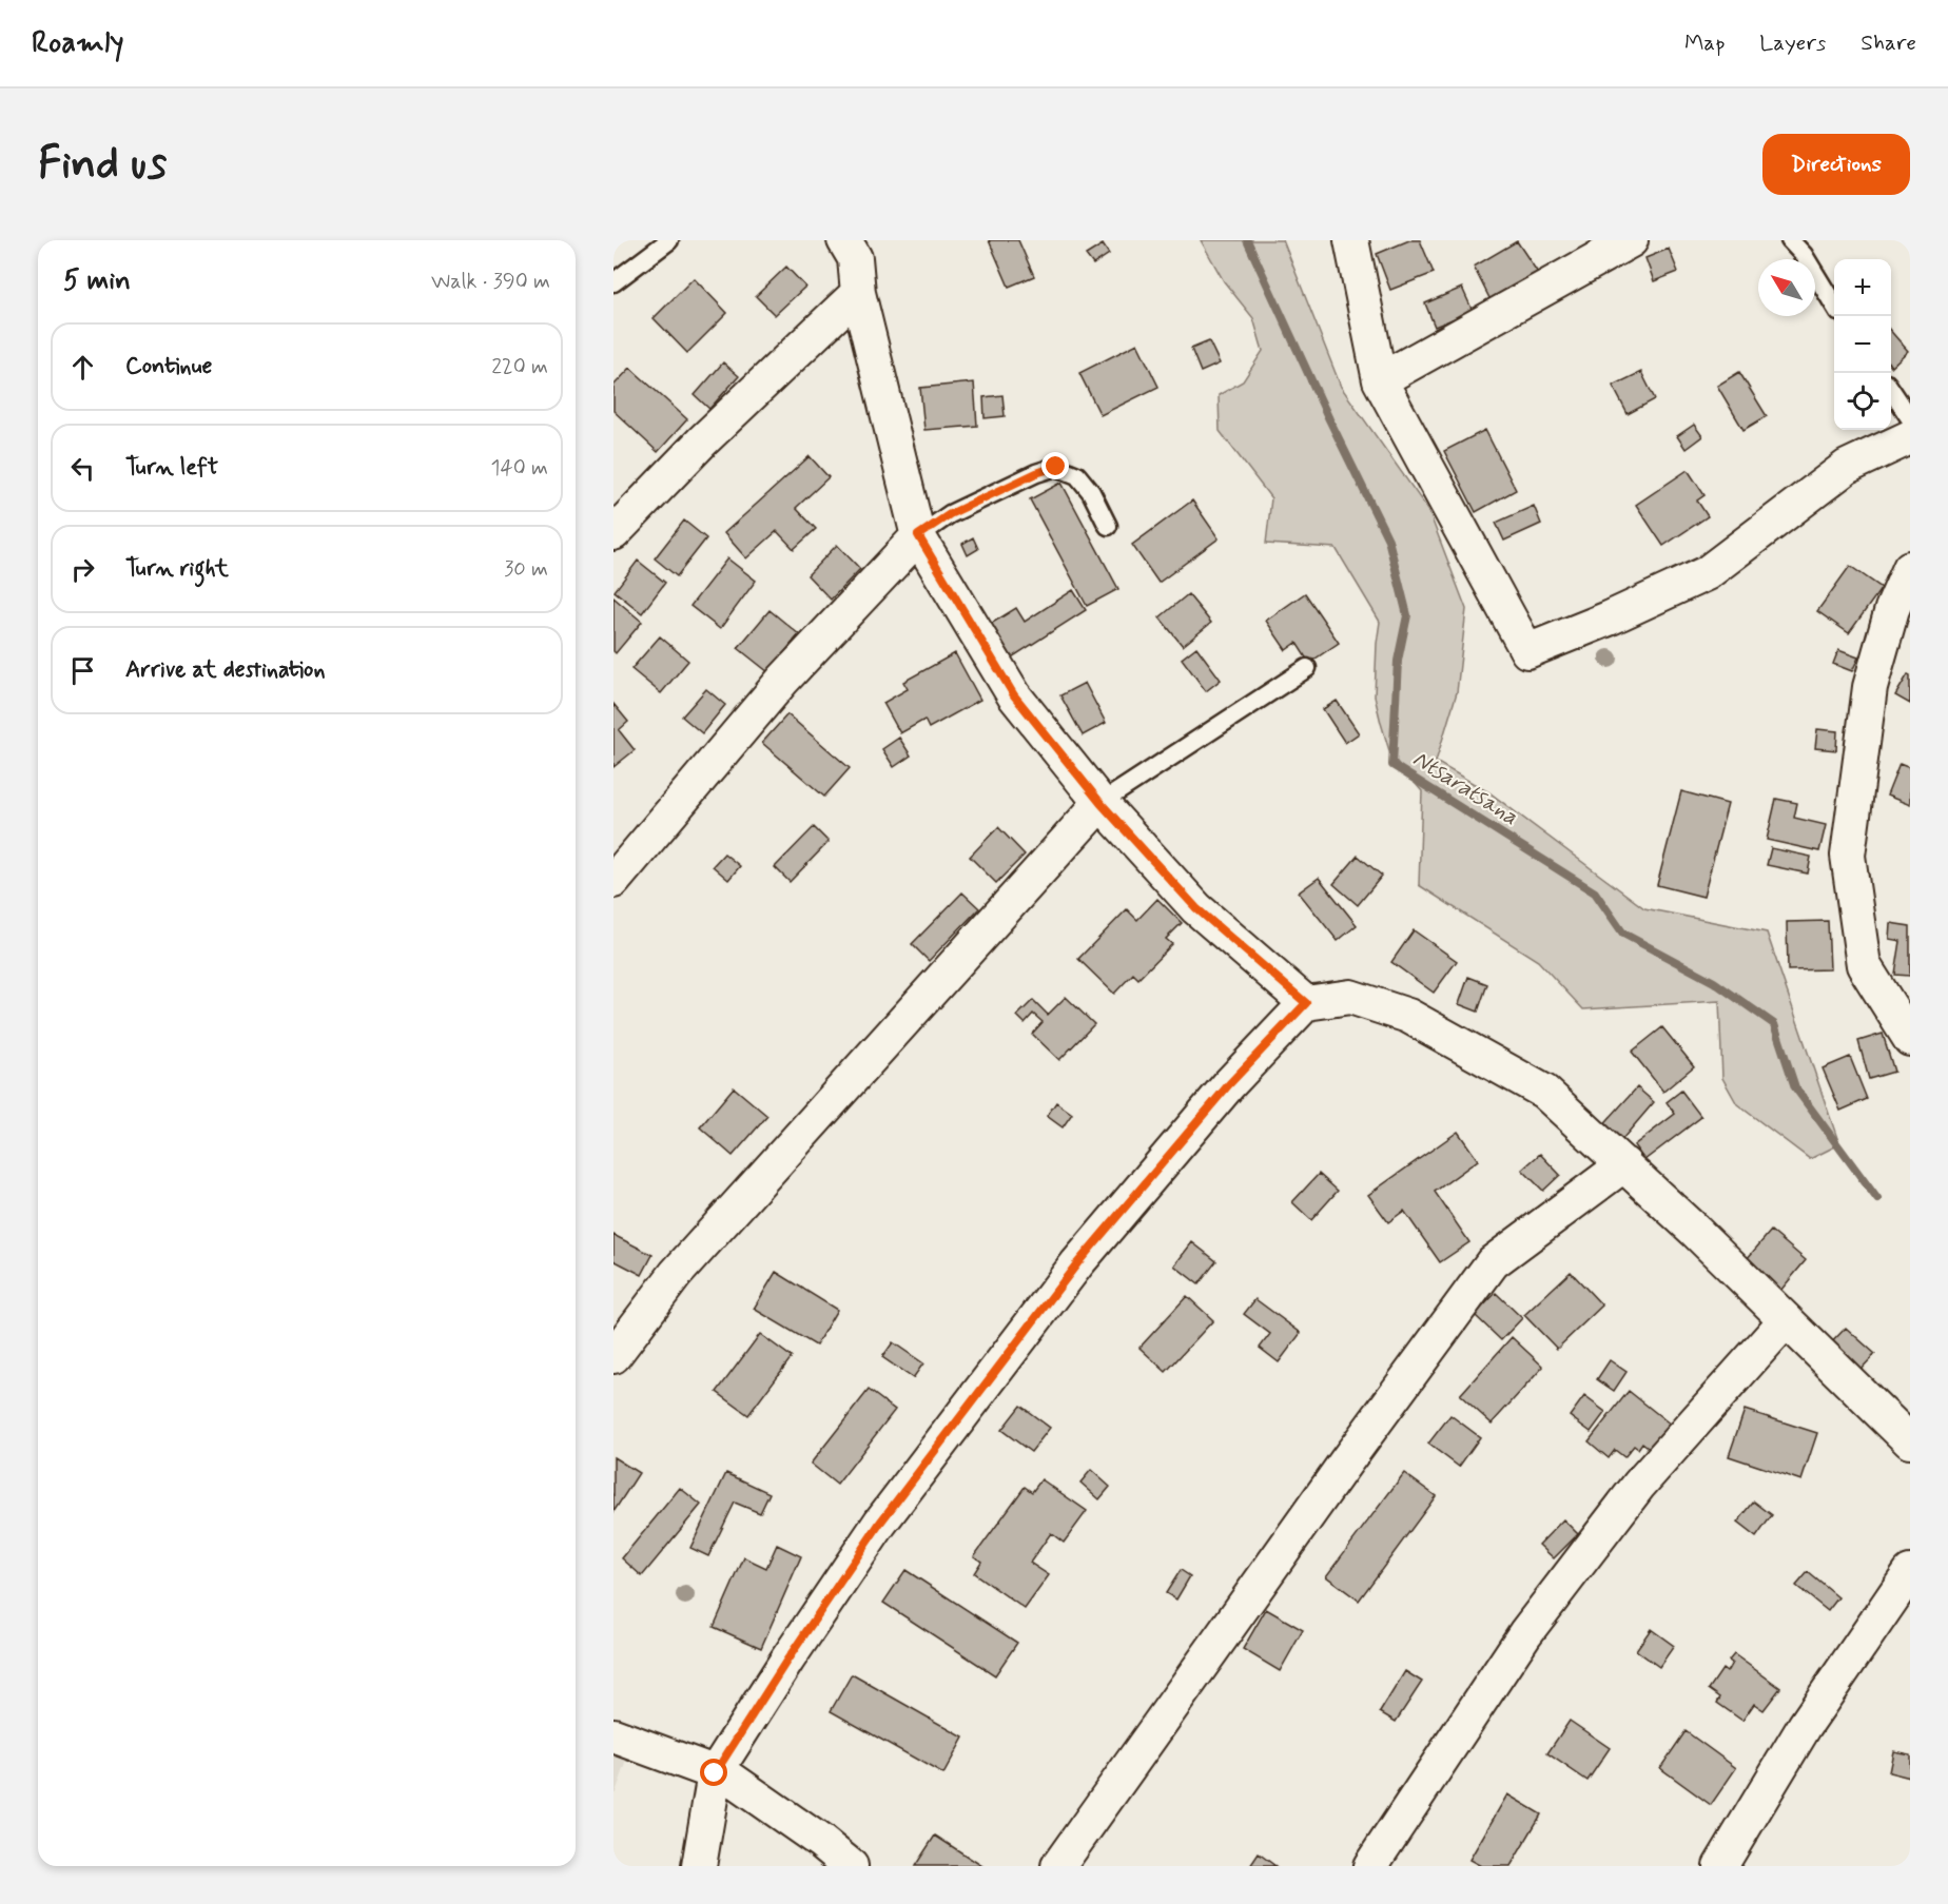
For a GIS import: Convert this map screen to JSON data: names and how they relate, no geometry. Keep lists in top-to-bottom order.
{
  "water": ["Ntsaratsana"],
  "north": "top left",
  "page": {
    "header": "Roamly",
    "nav": ["Map", "Layers", "Share"],
    "buttons": "Directions",
    "title": "Find us",
    "heading": ["5 min", "Walk · 390 m"],
    "map_buttons": ["+", "−"],
    "list": [
      ["Continue", "220 m"],
      ["Turn left", "140 m"],
      ["Turn right", "30 m"],
      "Arrive at destination"
    ]
  }
}
